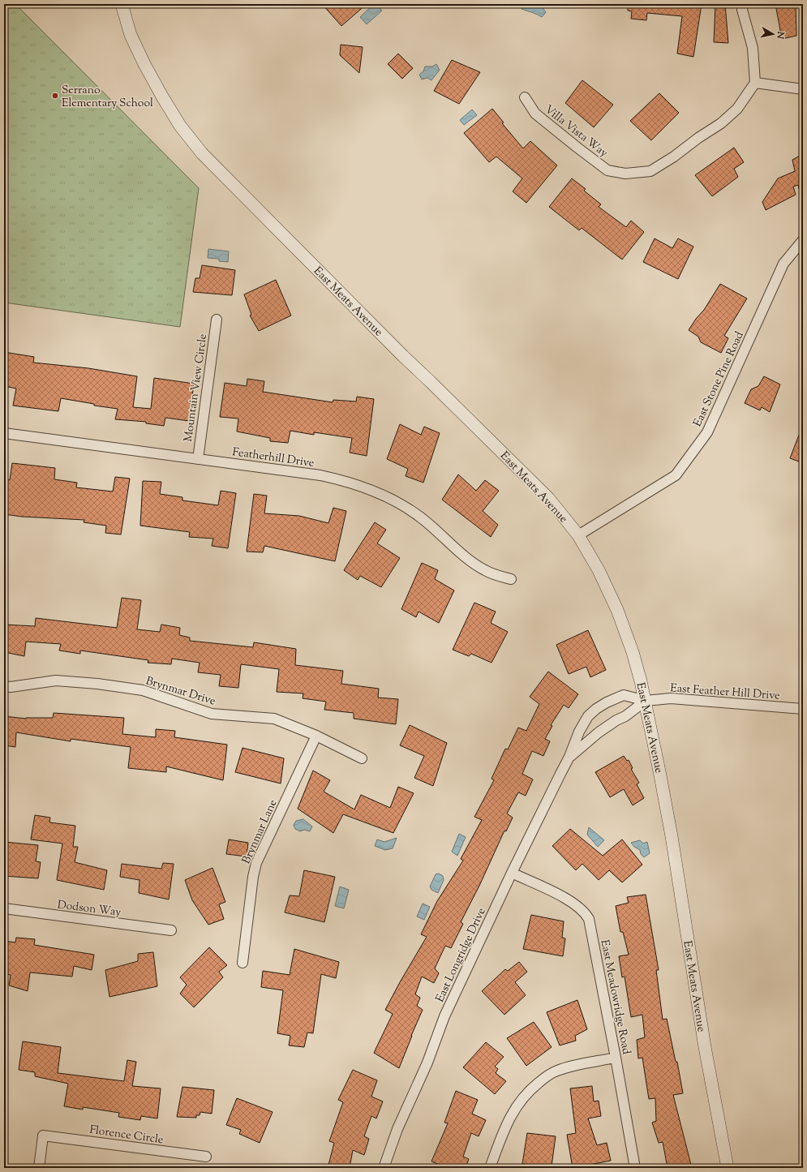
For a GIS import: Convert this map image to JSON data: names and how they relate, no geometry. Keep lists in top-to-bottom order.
{
  "streets": {
    "street": [
      "Villa Vista Way",
      "East Meats Avenue",
      "East Stone Pine Road",
      "Mountain View Circle",
      "Featherhill Drive",
      "Brynmar Drive",
      "East Feather Hill Drive",
      "Brynmar Lane",
      "Dodson Way",
      "East Longridge Drive",
      "East Meadowridge Road",
      "Florence Circle"
    ]
  },
  "crossings": [
    ["East Meats Avenue", "East Stone Pine Road"],
    ["East Meats Avenue", "East Feather Hill Drive"],
    ["East Meats Avenue", "East Longridge Drive"],
    ["Mountain View Circle", "Featherhill Drive"],
    ["Brynmar Drive", "Brynmar Lane"],
    ["East Feather Hill Drive", "East Longridge Drive"],
    ["East Longridge Drive", "East Meadowridge Road"]
  ],
  "places": ["Serrano Elementary School"],
  "north": "right"
}
